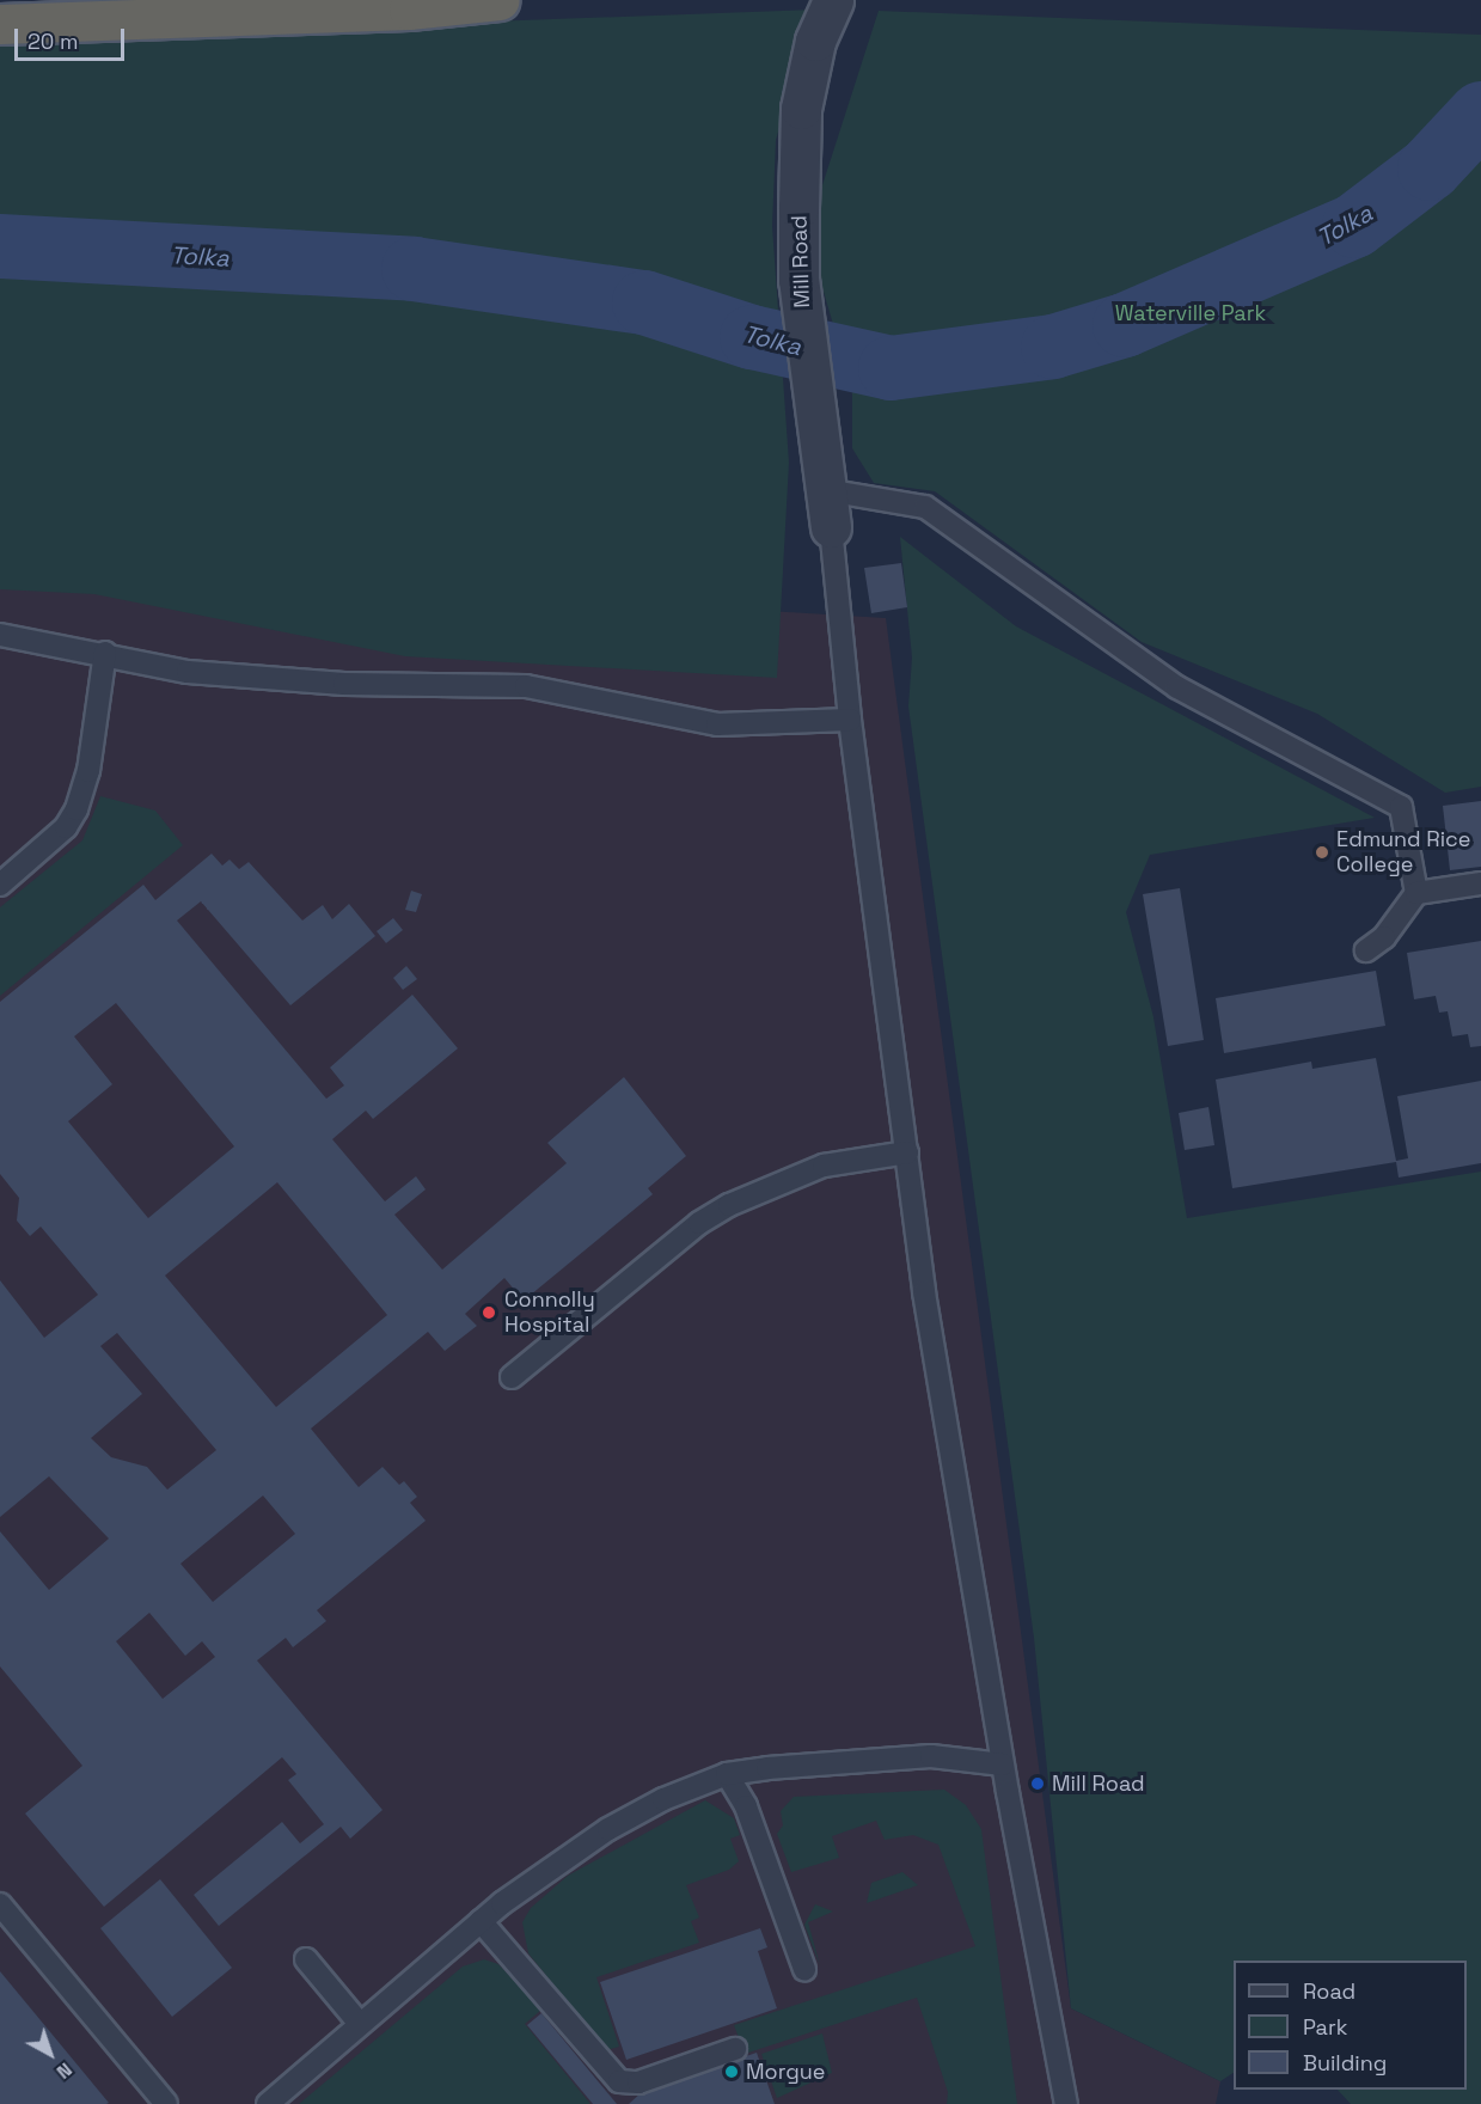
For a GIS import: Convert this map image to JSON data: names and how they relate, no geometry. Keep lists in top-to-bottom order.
{
  "streets": {
    "street": ["Mill Road"]
  },
  "water": ["Tolka"],
  "parks": ["Waterville Park"],
  "places": [
    "Edmund Rice College",
    "Connolly Hospital",
    "Mill Road",
    "Morgue"
  ],
  "legend": ["Road", "Park", "Building"],
  "scale_bar": "20 m",
  "north": "bottom right"
}
